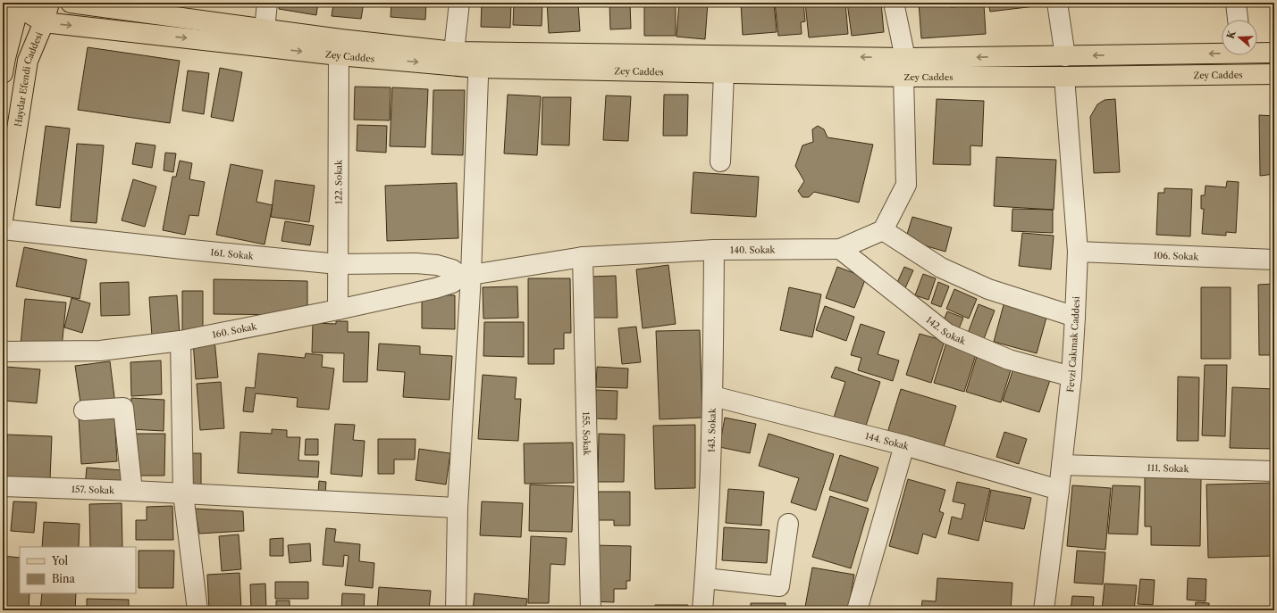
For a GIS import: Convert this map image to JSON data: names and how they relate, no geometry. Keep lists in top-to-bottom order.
{
  "streets": {
    "main road": ["Zey Caddes", "Haydar Efendi Caddesi"],
    "street": [
      "122. Sokak",
      "140. Sokak",
      "161. Sokak",
      "106. Sokak",
      "142. Sokak",
      "160. Sokak",
      "Fevzi Cakmak Caddesi",
      "143. Sokak",
      "155. Sokak",
      "144. Sokak",
      "111. Sokak",
      "157. Sokak"
    ]
  },
  "crossings": [
    ["Zey Caddes", "Haydar Efendi Caddesi"],
    ["Zey Caddes", "122. Sokak"],
    ["Zey Caddes", "Fevzi Cakmak Caddesi"],
    ["122. Sokak", "161. Sokak"],
    ["122. Sokak", "160. Sokak"],
    ["140. Sokak", "161. Sokak"],
    ["140. Sokak", "142. Sokak"],
    ["140. Sokak", "160. Sokak"],
    ["140. Sokak", "143. Sokak"],
    ["140. Sokak", "155. Sokak"],
    ["161. Sokak", "160. Sokak"],
    ["106. Sokak", "Fevzi Cakmak Caddesi"],
    ["142. Sokak", "Fevzi Cakmak Caddesi"],
    ["Fevzi Cakmak Caddesi", "144. Sokak"],
    ["Fevzi Cakmak Caddesi", "111. Sokak"],
    ["143. Sokak", "144. Sokak"]
  ],
  "legend": ["Yol", "Bina"],
  "north": "left"
}
